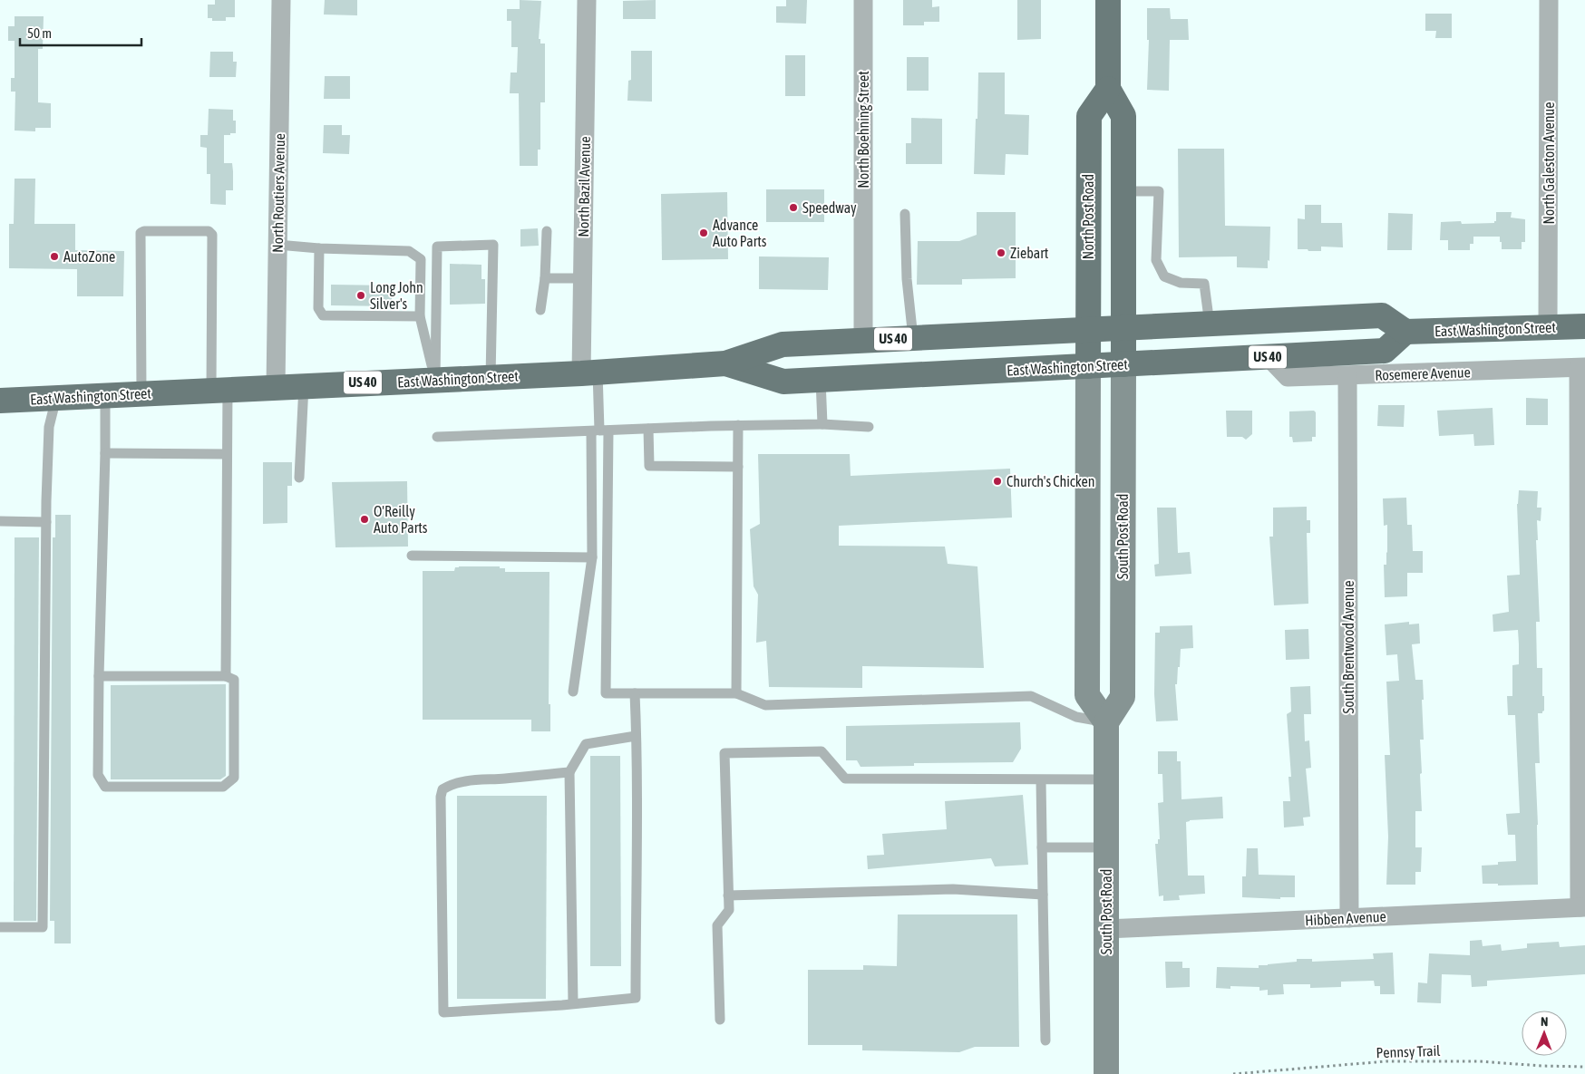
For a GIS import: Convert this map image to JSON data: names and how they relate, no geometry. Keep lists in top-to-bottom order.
{
  "streets": {
    "main road": [
      "North Post Road",
      "East Washington Street",
      "US 40",
      "South Post Road"
    ],
    "street": [
      "North Boehning Street",
      "North Galeston Avenue",
      "North Bazil Avenue",
      "North Routiers Avenue",
      "Rosemere Avenue",
      "South Brentwood Avenue",
      "Hibben Avenue"
    ],
    "path": ["Pennsy Trail"]
  },
  "crossings": [
    ["North Boehning Street", "East Washington Street"],
    ["North Galeston Avenue", "East Washington Street"],
    ["North Bazil Avenue", "East Washington Street"],
    ["North Routiers Avenue", "East Washington Street"],
    ["North Post Road", "East Washington Street"],
    ["East Washington Street", "Rosemere Avenue"],
    ["East Washington Street", "South Post Road"],
    ["Rosemere Avenue", "South Brentwood Avenue"],
    ["South Post Road", "Hibben Avenue"],
    ["South Brentwood Avenue", "Hibben Avenue"]
  ],
  "places": [
    "Speedway",
    "Advance Auto Parts",
    "Ziebart",
    "AutoZone",
    "Long John Silver's",
    "Church's Chicken",
    "O'Reilly Auto Parts"
  ],
  "scale_bar": "50 m",
  "north": "top"
}
